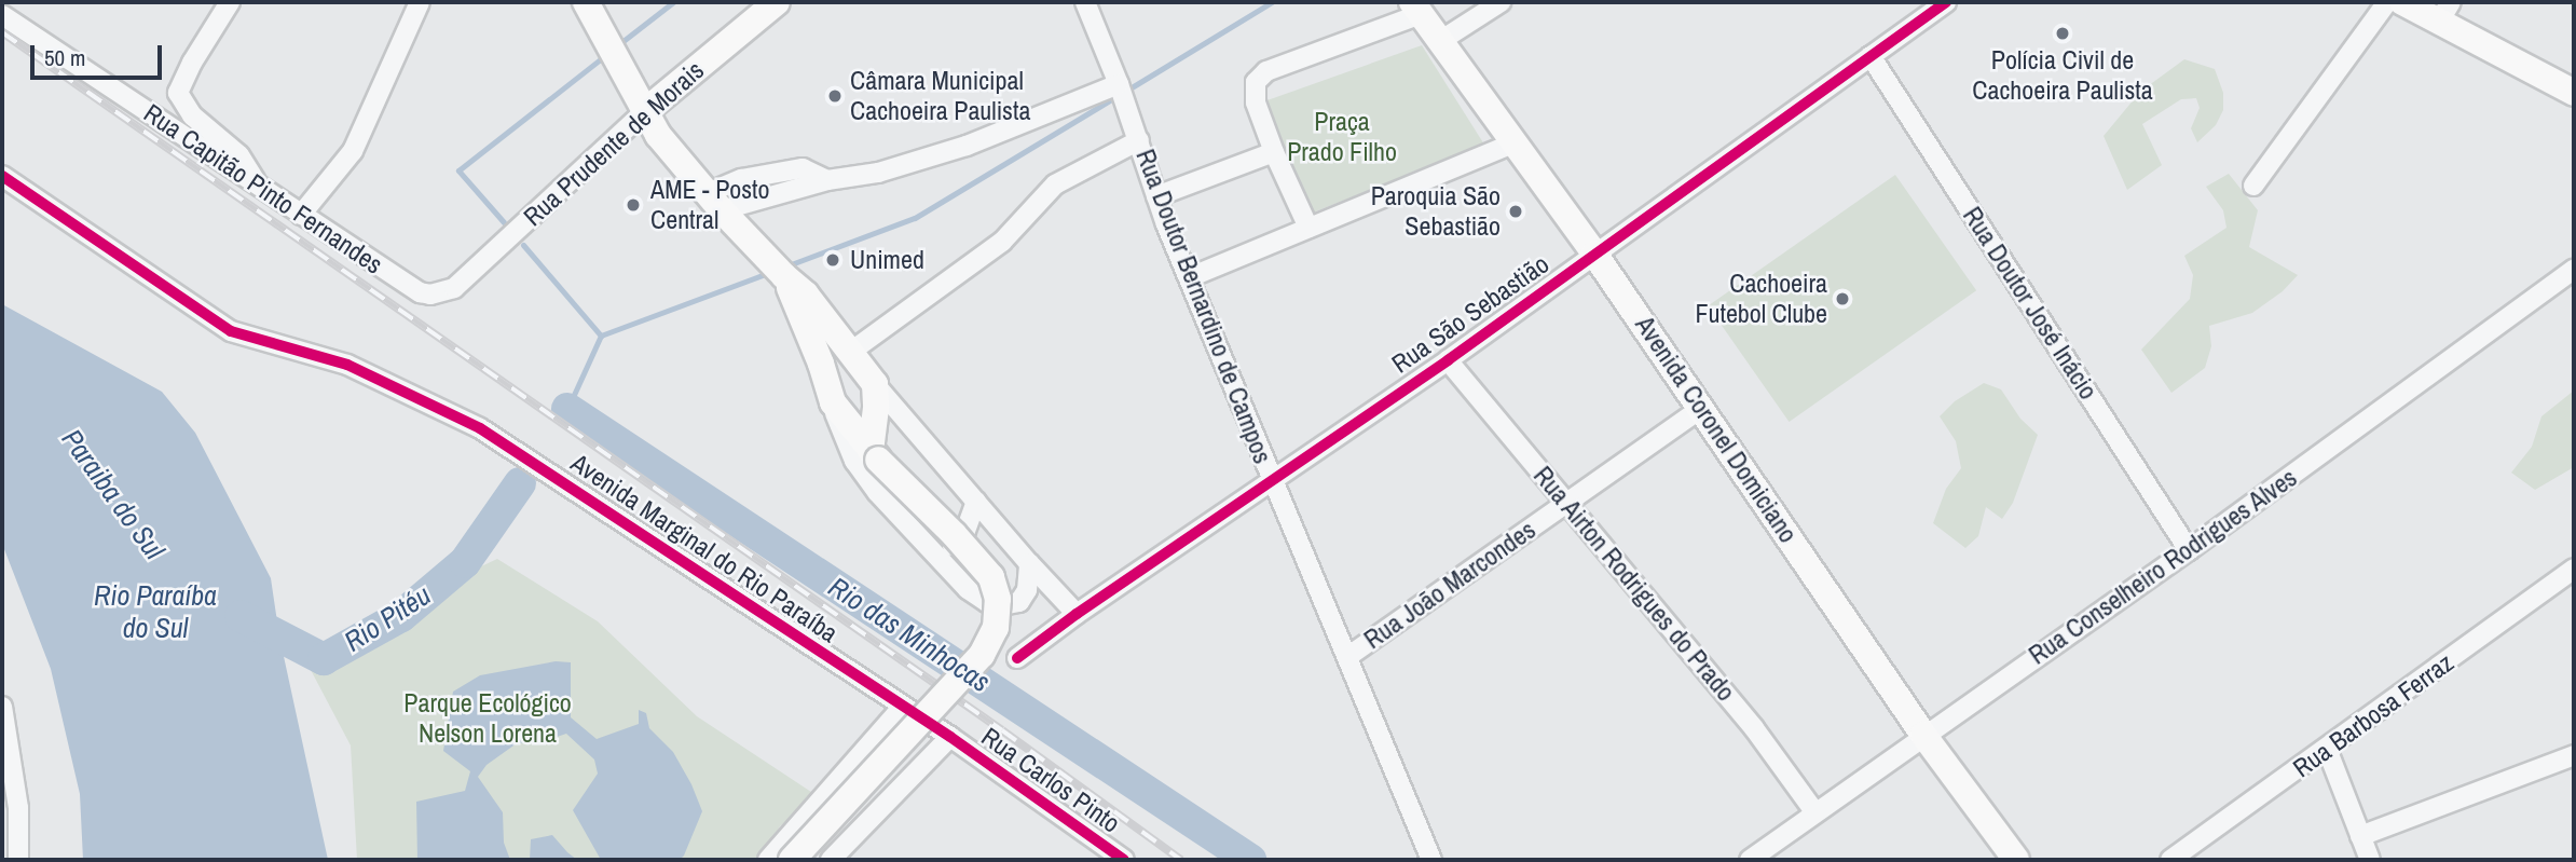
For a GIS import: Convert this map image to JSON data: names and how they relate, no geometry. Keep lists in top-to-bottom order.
{
  "streets": {
    "main road": ["Rua Prudente de Morais", "Avenida Coronel Domiciano"],
    "street": [
      "Rua Capitão Pinto Fernandes",
      "Rua Doutor José Inácio",
      "Rua Doutor Bernardino de Campos",
      "Rua São Sebastião",
      "Avenida Marginal do Rio Paraíba",
      "Rua Conselheiro Rodrigues Alves",
      "Rua Airton Rodrigues do Prado",
      "Rua João Marcondes",
      "Rua Barbosa Ferraz",
      "Rua Carlos Pinto"
    ]
  },
  "crossings": [
    ["Rua Prudente de Morais", "Rua Capitão Pinto Fernandes"],
    ["Rua Doutor José Inácio", "Rua São Sebastião"],
    ["Rua Doutor José Inácio", "Rua Conselheiro Rodrigues Alves"],
    ["Rua Doutor Bernardino de Campos", "Rua São Sebastião"],
    ["Rua Doutor Bernardino de Campos", "Rua João Marcondes"],
    ["Rua São Sebastião", "Avenida Coronel Domiciano"],
    ["Rua São Sebastião", "Rua Airton Rodrigues do Prado"],
    ["Avenida Coronel Domiciano", "Rua Conselheiro Rodrigues Alves"],
    ["Avenida Coronel Domiciano", "Rua João Marcondes"],
    ["Avenida Marginal do Rio Paraíba", "Rua Carlos Pinto"],
    ["Rua Conselheiro Rodrigues Alves", "Rua Airton Rodrigues do Prado"],
    ["Rua Airton Rodrigues do Prado", "Rua João Marcondes"]
  ],
  "water": [
    "Paraiba do Sul",
    "Rio Paraíba do Sul",
    "Rio Pitéu",
    "Rio das Minhocas"
  ],
  "parks": ["Praça Prado Filho", "Parque Ecológico Nelson Lorena"],
  "places": [
    "Polícia Civil de Cachoeira Paulista",
    "Câmara Municipal Cachoeira Paulista",
    "AME - Posto Central",
    "Paroquia São Sebastião",
    "Unimed",
    "Cachoeira Futebol Clube"
  ],
  "scale_bar": "50 m"
}
